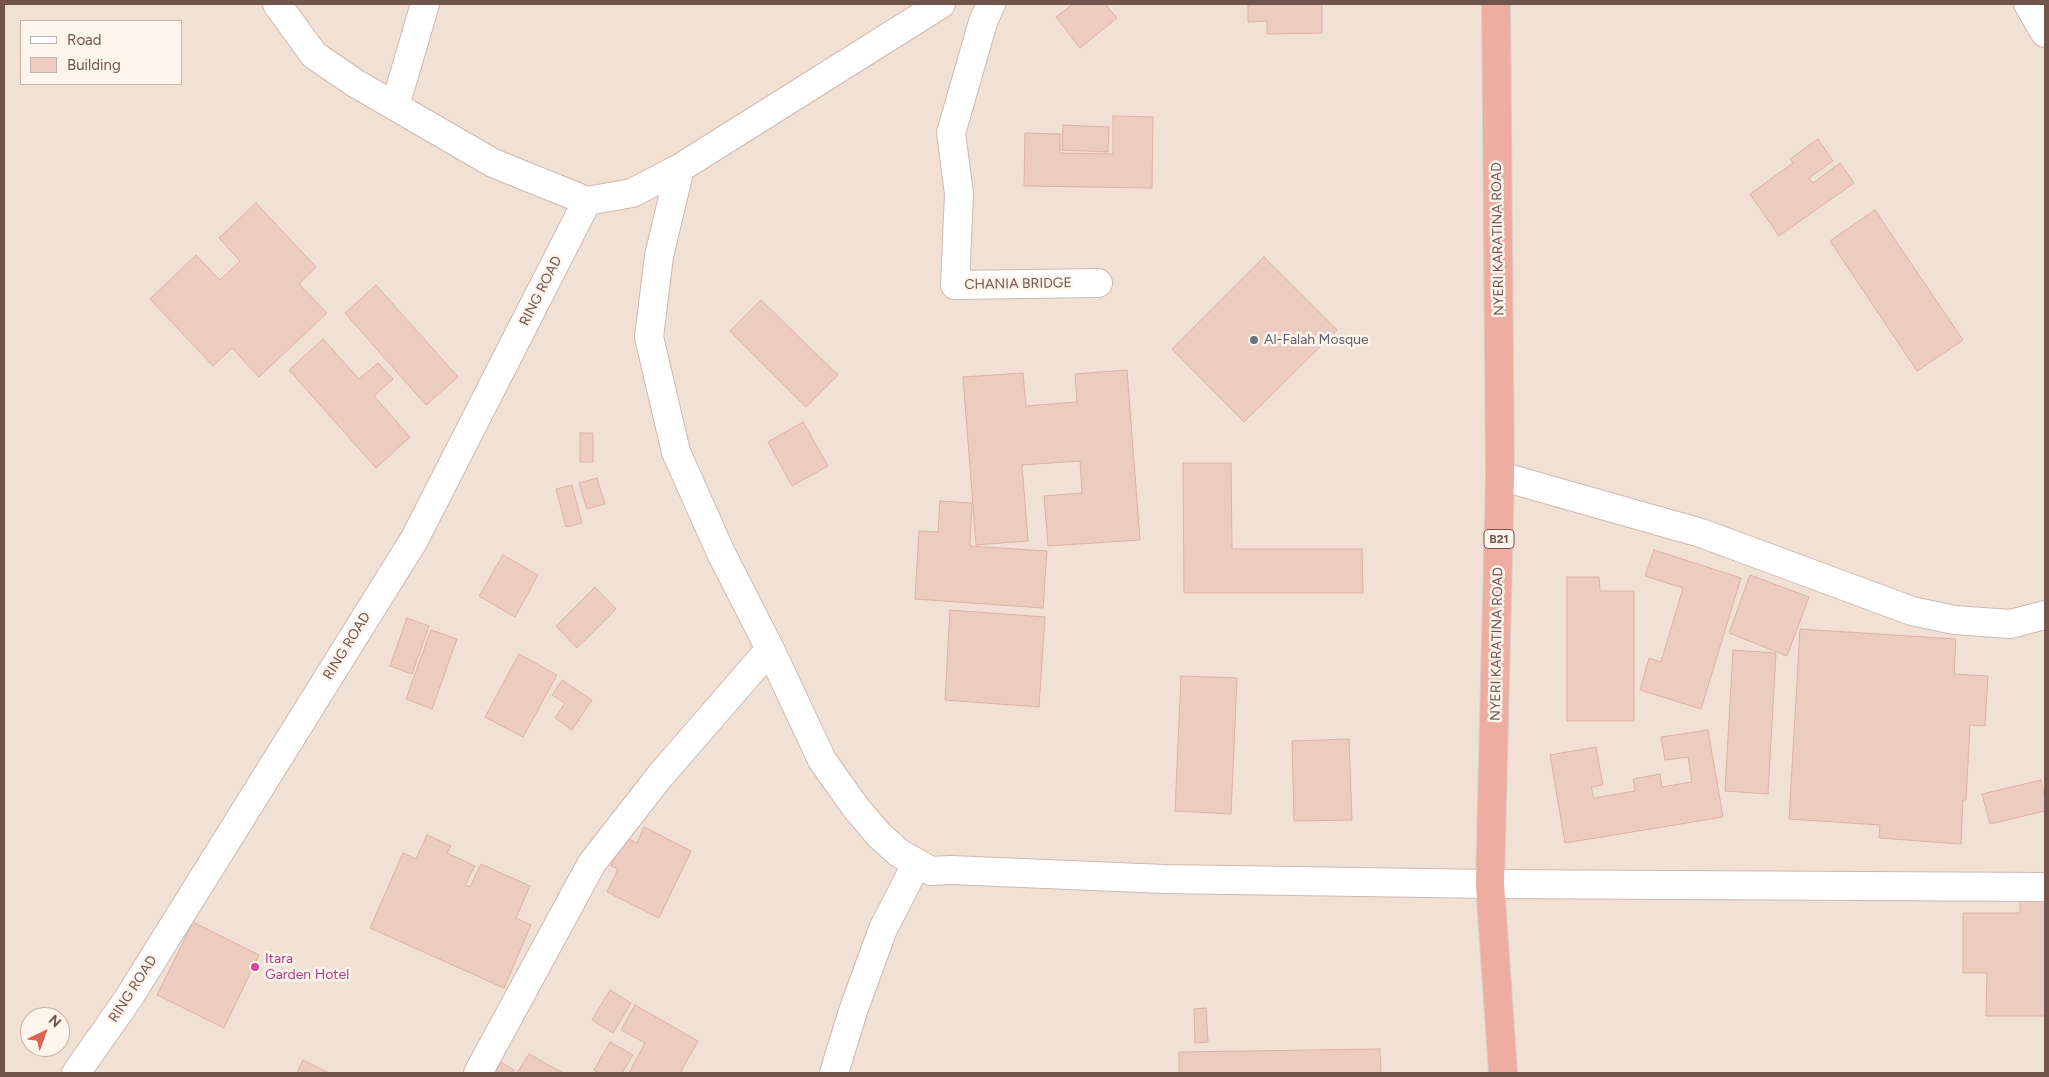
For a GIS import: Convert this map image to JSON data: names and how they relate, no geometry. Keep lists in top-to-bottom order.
{
  "streets": {
    "highway": ["NYERI KARATINA ROAD", "B21"],
    "street": ["CHANIA BRIDGE", "RING ROAD"]
  },
  "places": ["Al-Falah Mosque", "Itara Garden Hotel"],
  "legend": ["Road", "Building"],
  "north": "top right"
}
